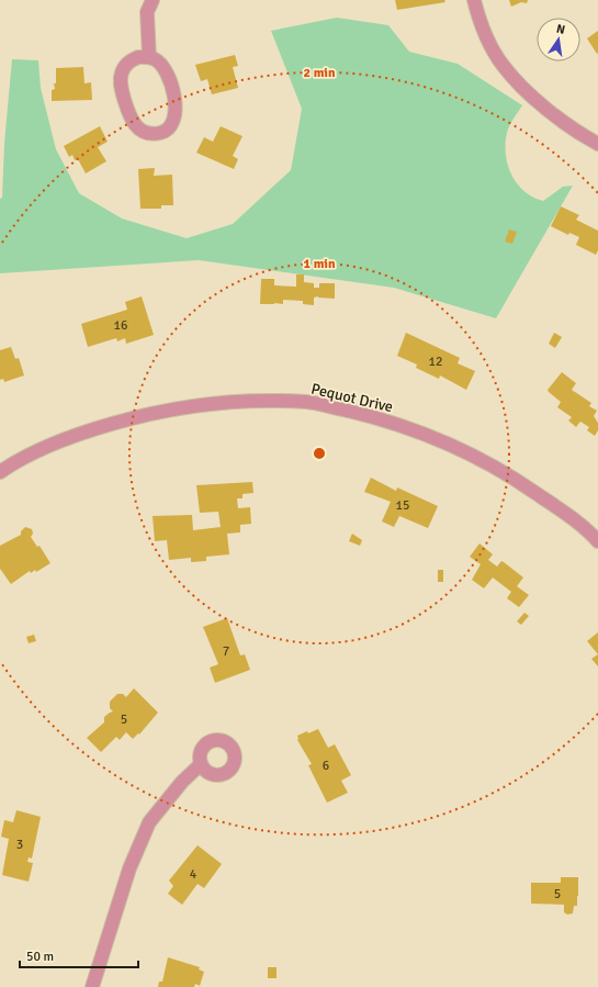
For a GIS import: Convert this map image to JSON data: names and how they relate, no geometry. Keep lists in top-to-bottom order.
{
  "streets": {
    "street": ["Pequot Drive"]
  },
  "house_numbers": [
    "16",
    "12",
    "15",
    "7",
    "5",
    "6",
    "3",
    "4",
    "5"
  ],
  "scale_bar": "50 m",
  "north": "top",
  "rings": ["2 min", "1 min"]
}
